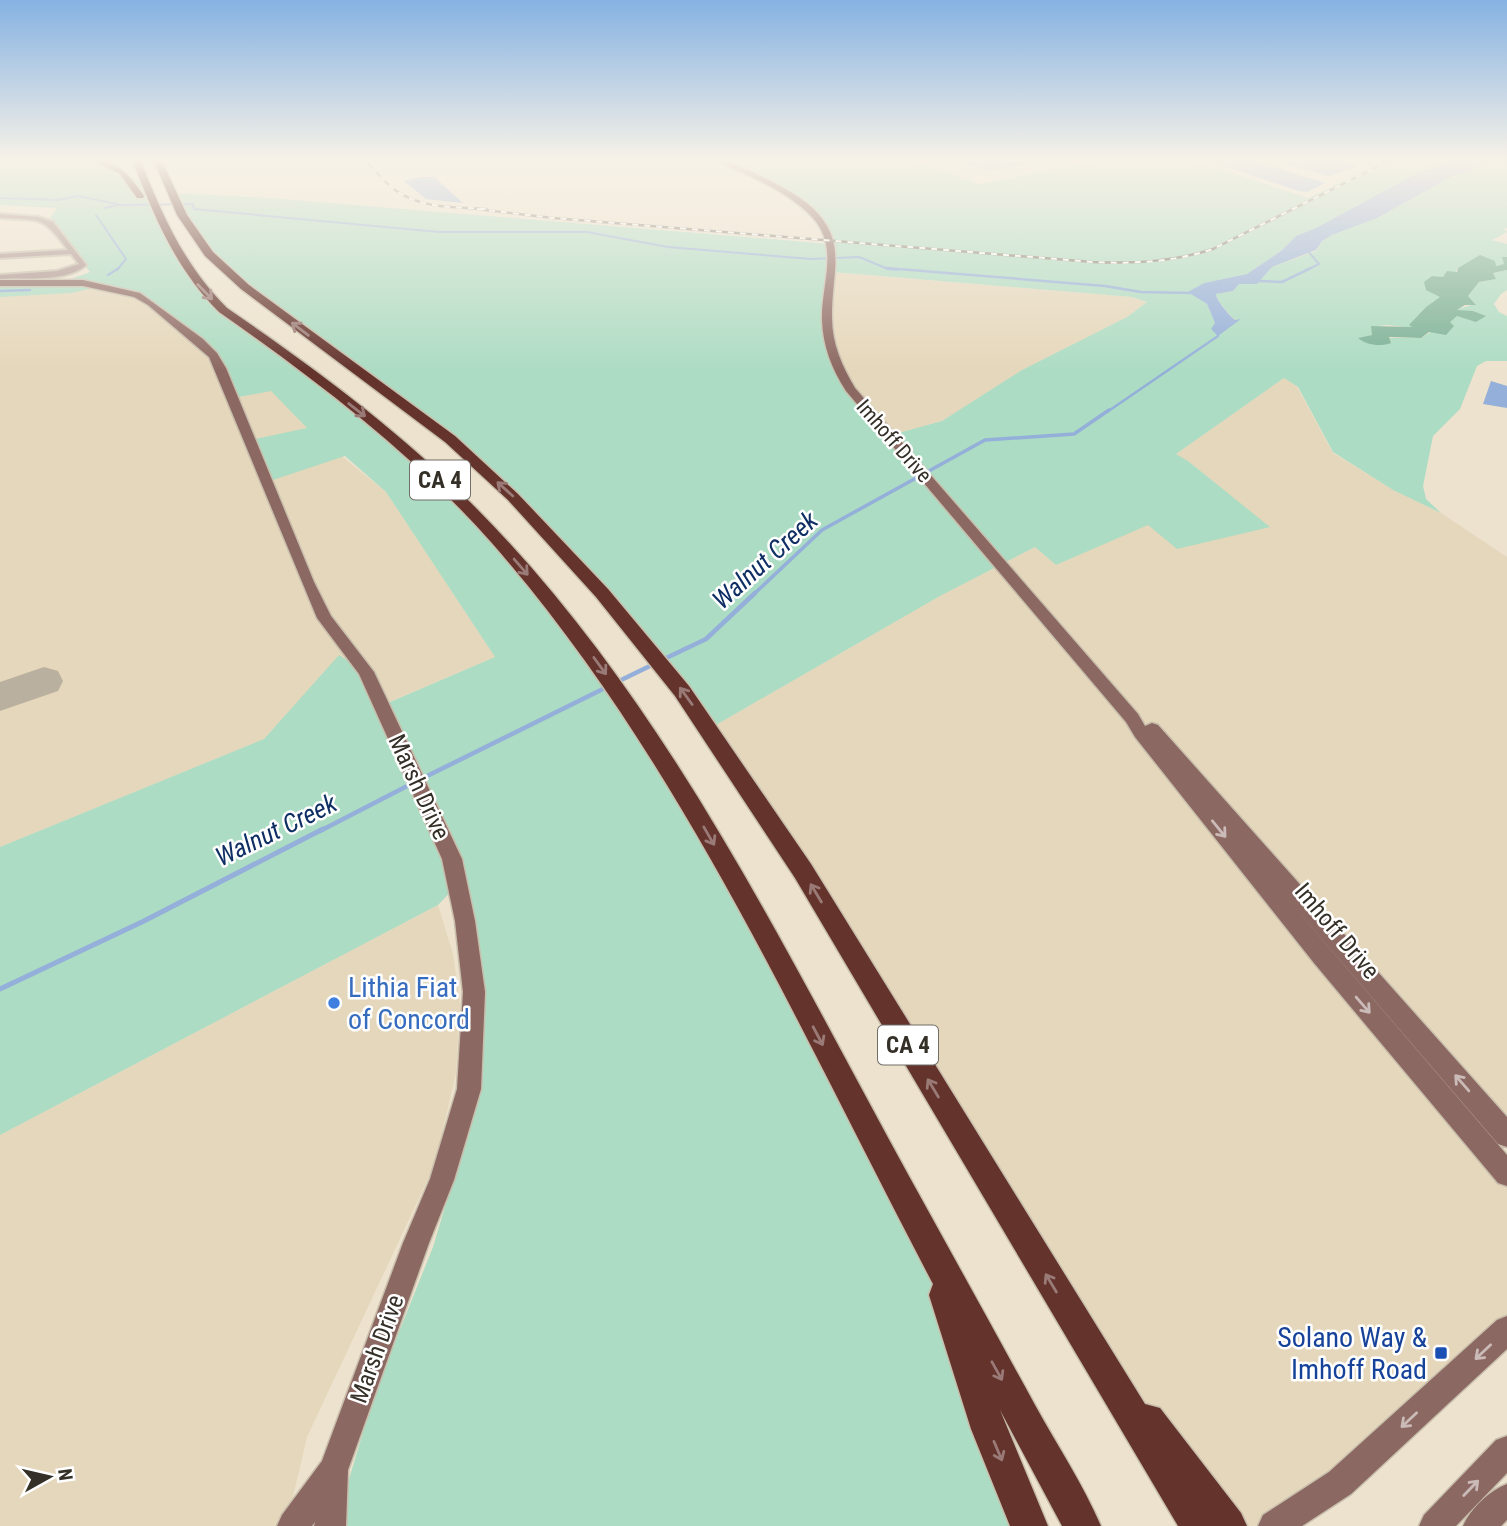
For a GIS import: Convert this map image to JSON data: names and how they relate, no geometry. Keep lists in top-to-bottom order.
{
  "streets": {
    "highway": ["CA 4"],
    "street": ["Imhoff Drive", "Marsh Drive"]
  },
  "water": ["Walnut Creek"],
  "places": {
    "other": ["Lithia Fiat of Concord"],
    "transit": ["Solano Way & Imhoff Road"]
  },
  "north": "right"
}
